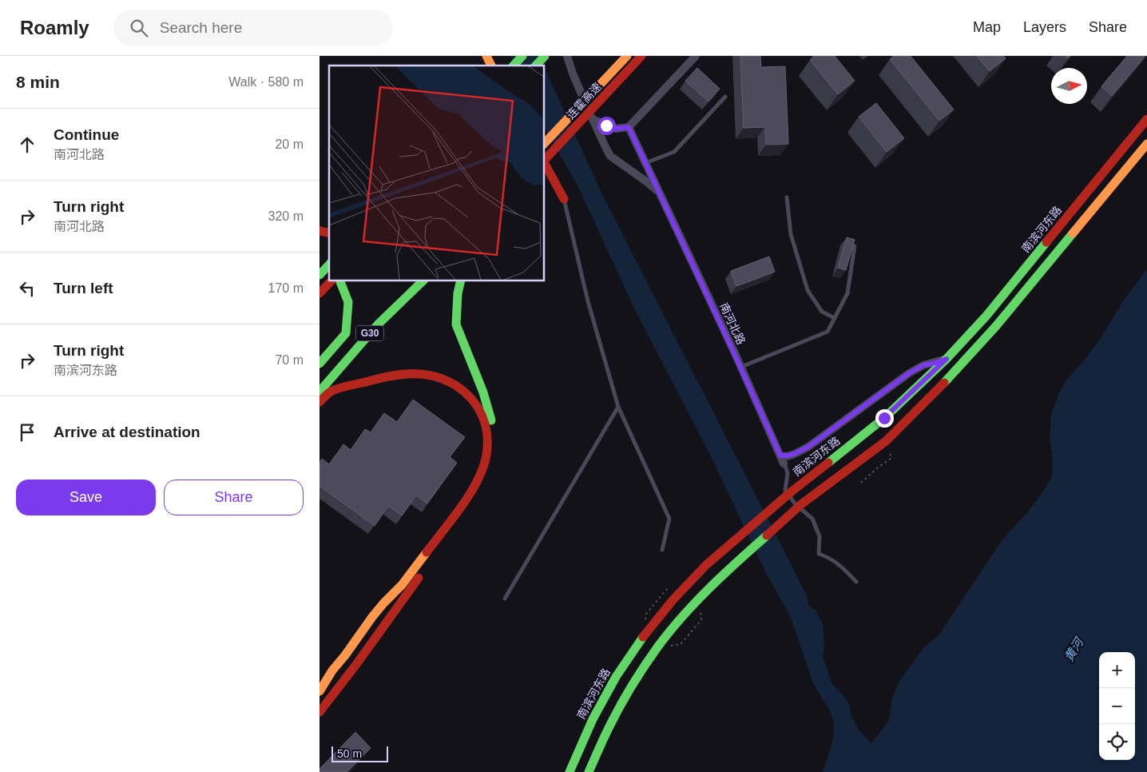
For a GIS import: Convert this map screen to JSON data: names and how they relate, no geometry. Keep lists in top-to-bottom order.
{
  "streets": {
    "main road": ["连霍高速", "南滨河东路", "G30"],
    "street": ["南河北路"]
  },
  "water": ["黄河"],
  "scale_bar": "50 m",
  "north": "right",
  "page": {
    "header": "Roamly",
    "search": "Search here",
    "nav": ["Map", "Layers", "Share"],
    "heading": ["8 min", "Walk · 580 m"],
    "list": [
      ["Continue", "南河北路", "20 m"],
      ["Turn right", "南河北路", "320 m"],
      ["Turn left", "170 m"],
      ["Turn right", "南滨河东路", "70 m"],
      "Arrive at destination"
    ],
    "buttons": ["Save", "Share"],
    "map_buttons": ["+", "−"],
    "scale": "50 m"
  }
}
